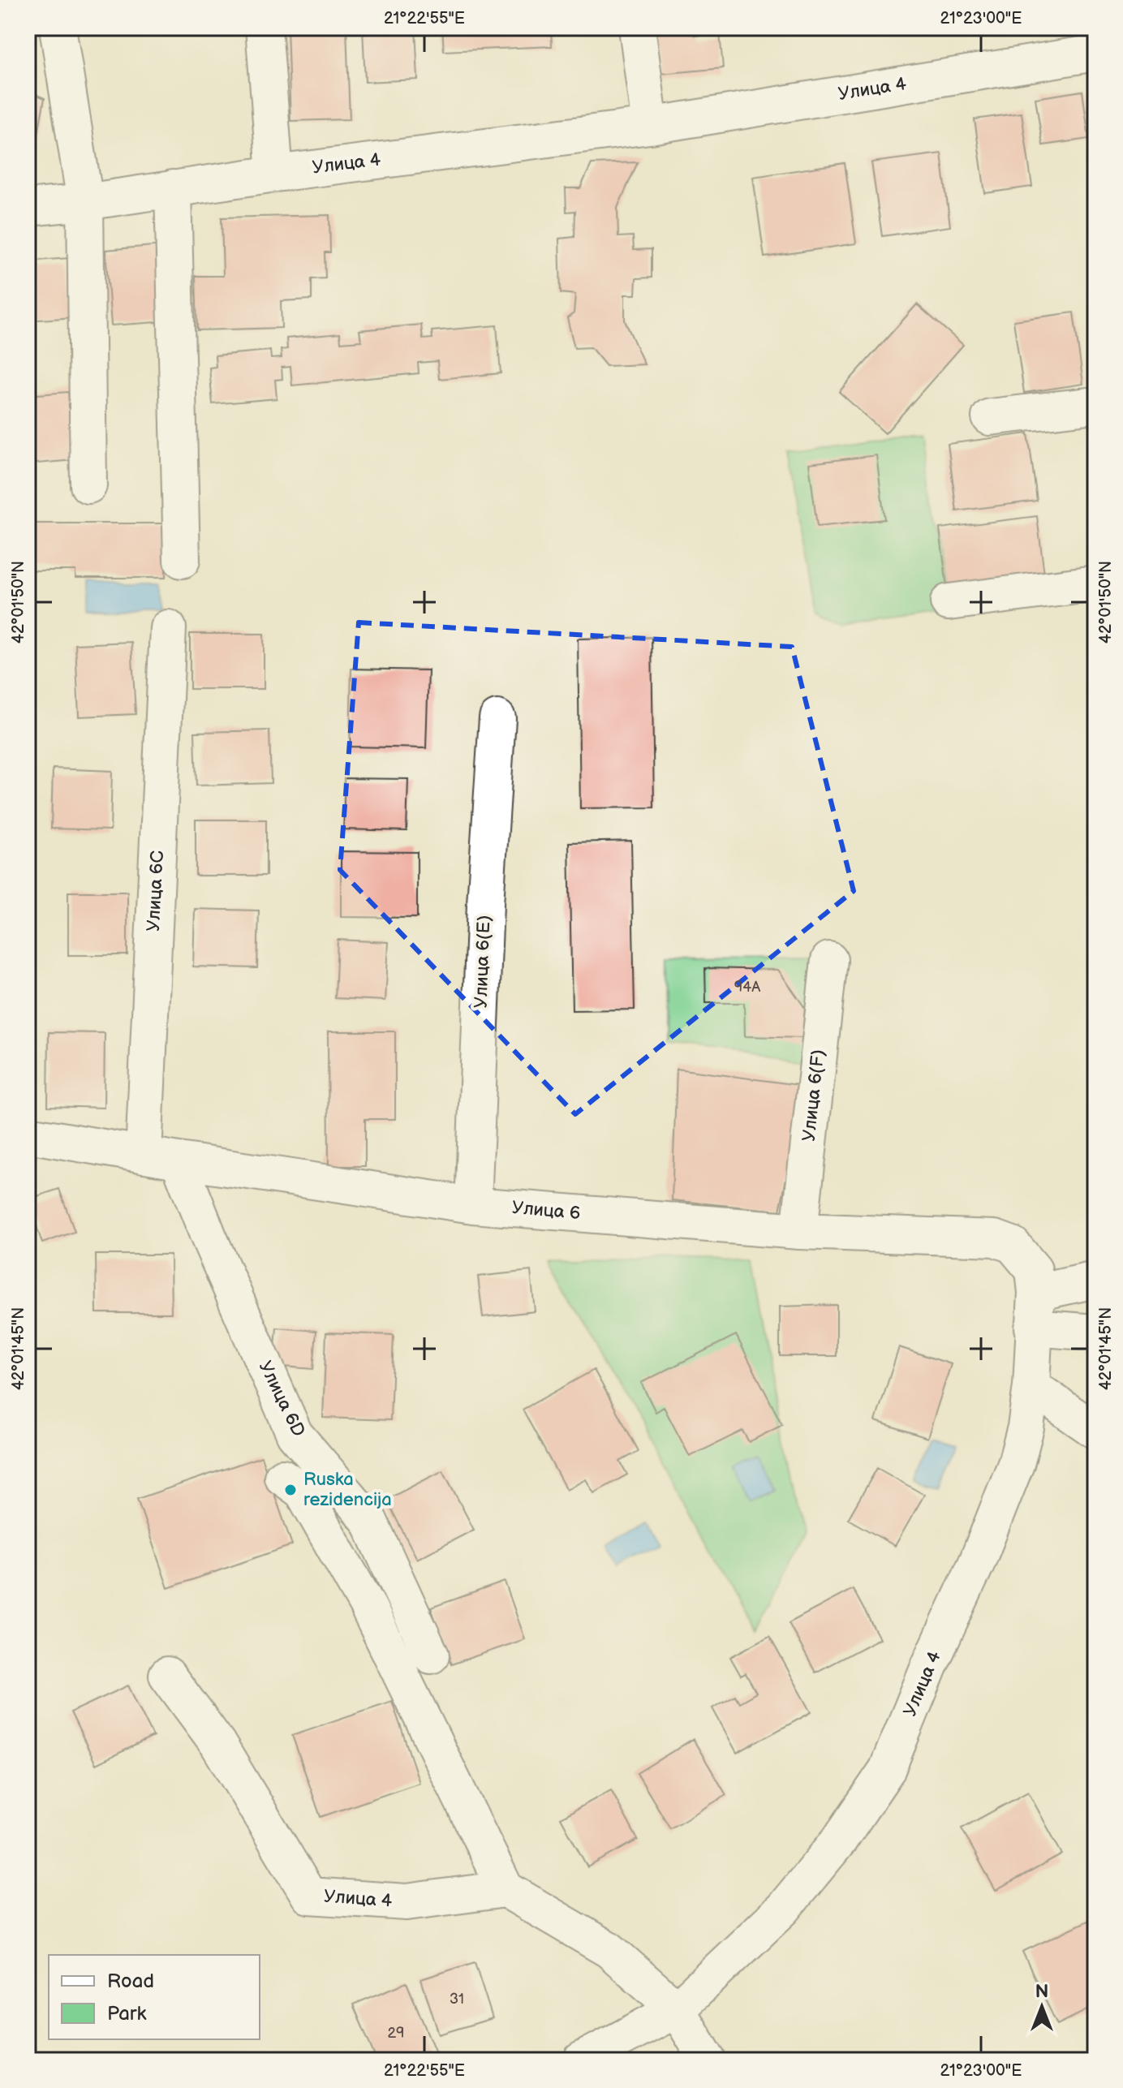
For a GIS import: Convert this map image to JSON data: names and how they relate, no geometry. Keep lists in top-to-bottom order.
{
  "streets": {
    "street": [
      "Улица 4",
      "Улица 6C",
      "Улица 6(E)",
      "Улица 6(F)",
      "Улица 6",
      "Улица 6D"
    ]
  },
  "crossings": [
    ["Улица 4", "Улица 6"],
    ["Улица 6C", "Улица 6"],
    ["Улица 6(E)", "Улица 6"],
    ["Улица 6(F)", "Улица 6"],
    ["Улица 6", "Улица 6D"]
  ],
  "places": ["Ruska rezidencija"],
  "house_numbers": ["94A", "31", "29"],
  "legend": ["Road", "Park"],
  "north": "top",
  "coordinates": [
    "21°22'55\"E",
    "21°23'00\"E",
    "42°01'50\"N",
    "42°01'45\"N"
  ]
}
